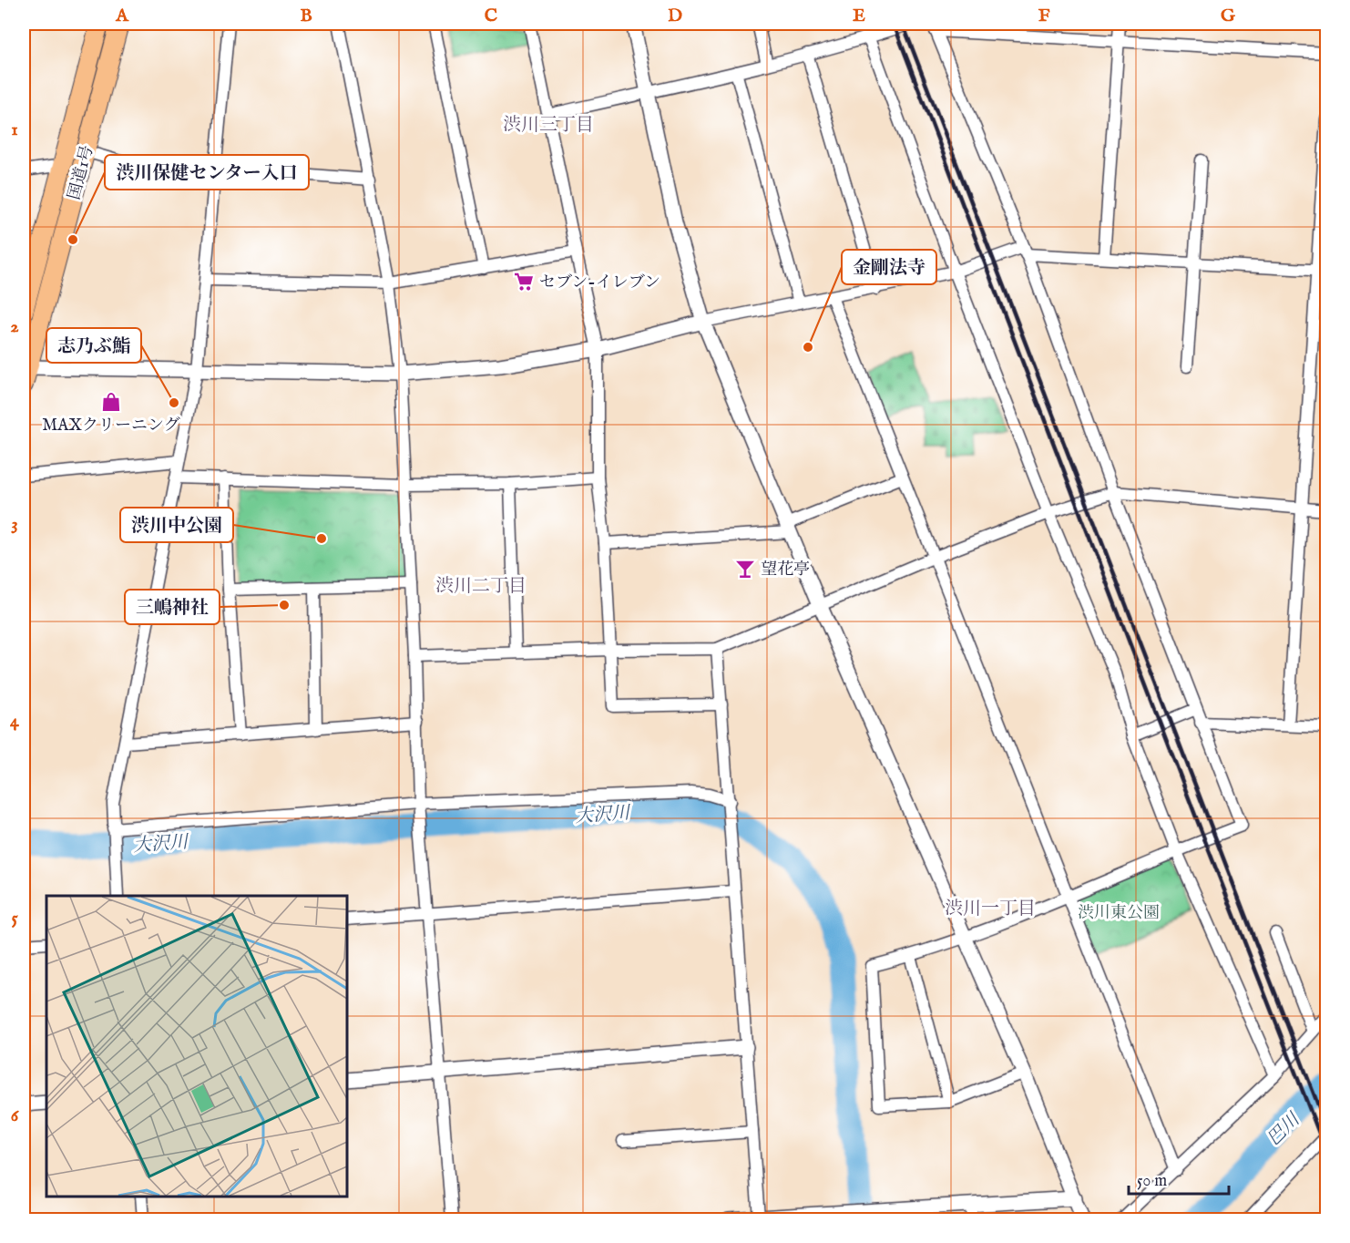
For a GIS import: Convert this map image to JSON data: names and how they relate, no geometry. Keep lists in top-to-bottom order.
{
  "streets": {
    "highway": ["国道1号"]
  },
  "districts": ["渋川三丁目", "渋川二丁目", "渋川一丁目"],
  "water": ["大沢川", "巴川"],
  "parks": ["渋川東公園"],
  "places": {
    "other": [
      "渋川保健センター入口",
      "金剛法寺",
      "志乃ぶ鮨",
      "渋川中公園",
      "三嶋神社"
    ],
    "supermarket": ["セブン-イレブン"],
    "shop": ["MAXクリーニング"],
    "bar": ["望花亭"]
  },
  "scale_bar": "50 m",
  "grid": {
    "columns": [
      "A",
      "B",
      "C",
      "D",
      "E",
      "F",
      "G"
    ],
    "rows": [
      "1",
      "2",
      "3",
      "4",
      "5",
      "6"
    ]
  }
}
